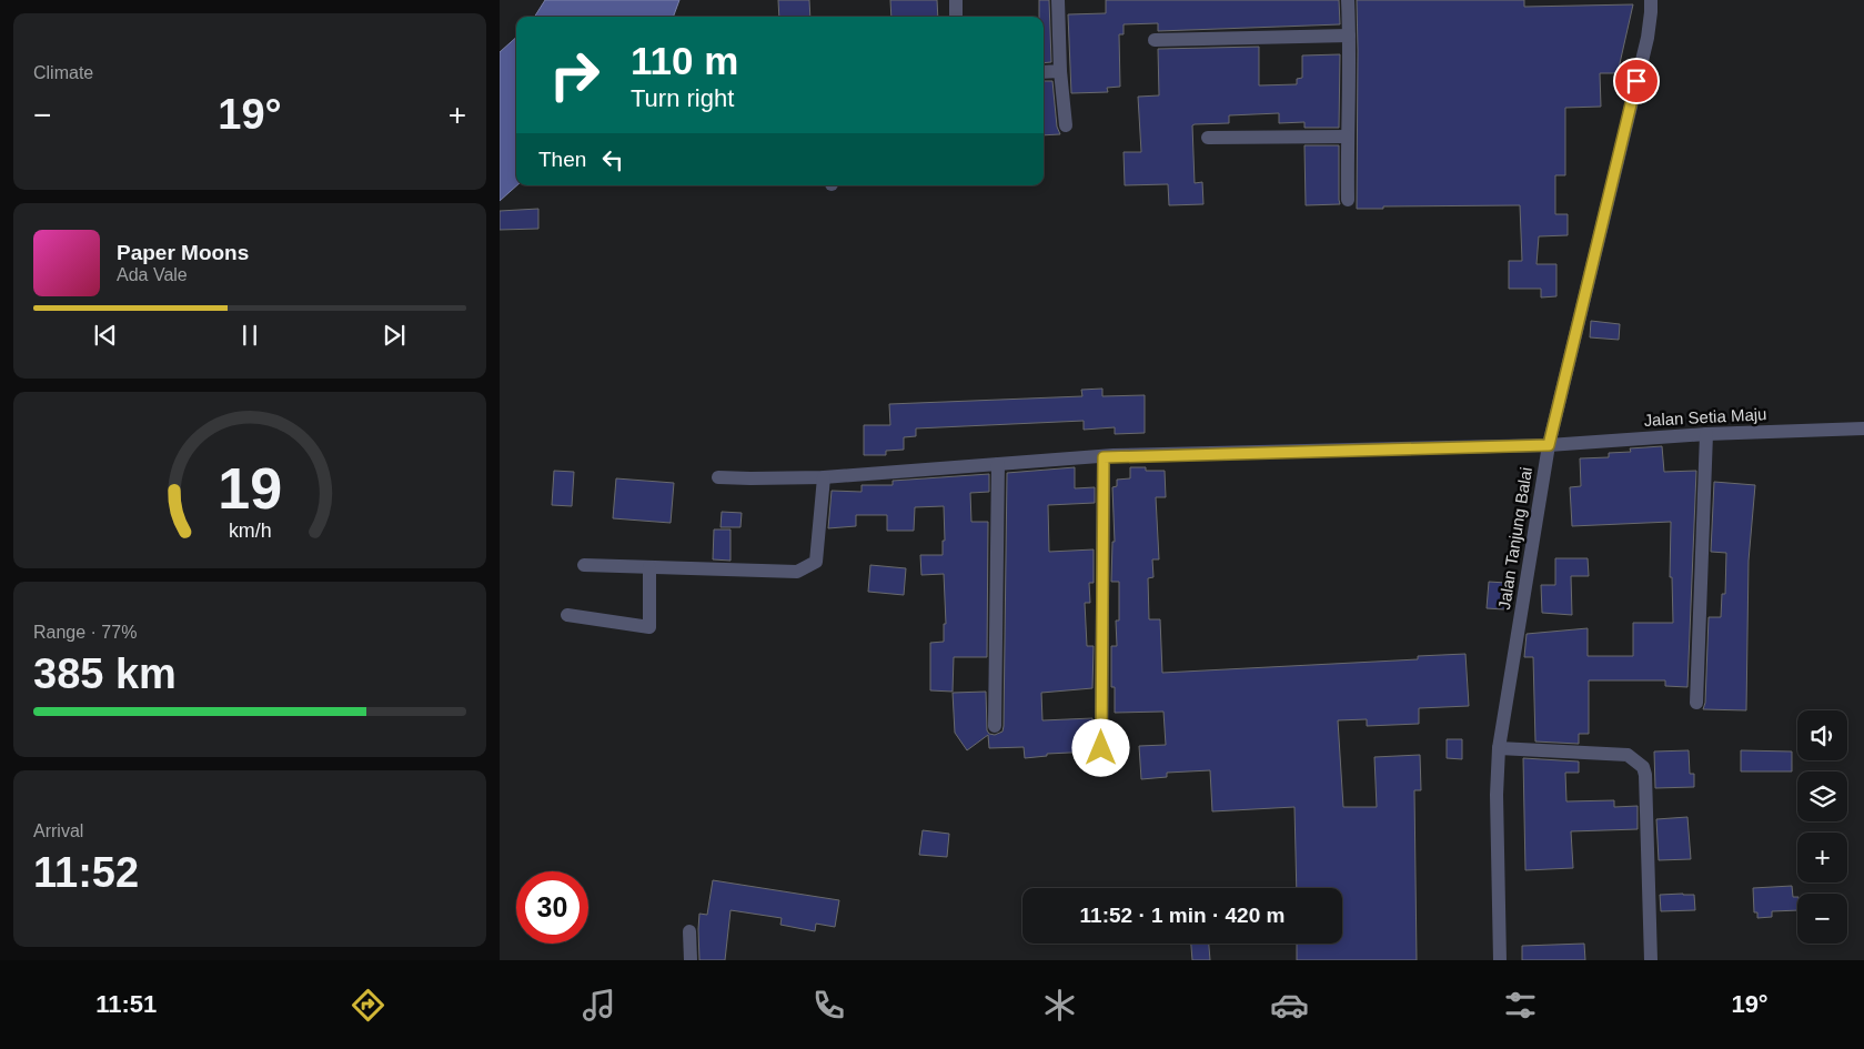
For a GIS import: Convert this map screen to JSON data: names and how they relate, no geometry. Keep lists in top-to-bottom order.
{
  "streets": {
    "street": ["Jalan Setia Maju", "Jalan Tanjung Balai"]
  },
  "crossings": [
    ["Jalan Setia Maju", "Jalan Tanjung Balai"]
  ],
  "page": {
    "tile": [
      "Climate",
      ["Range · 77%", "385 km"],
      ["Arrival", "11:52"]
    ],
    "turn": ["110 m", "Turn right"],
    "heat": ["−", "19°", "+"],
    "then": "Then",
    "song": ["Paper Moons", "Ada Vale"],
    "map_buttons": ["+", "−"],
    "limit": "30",
    "trip": "11:52 · 1 min · 420 m",
    "tabs": ["11:51", "19°"],
    "gauge": ["19", "km/h"]
  }
}
